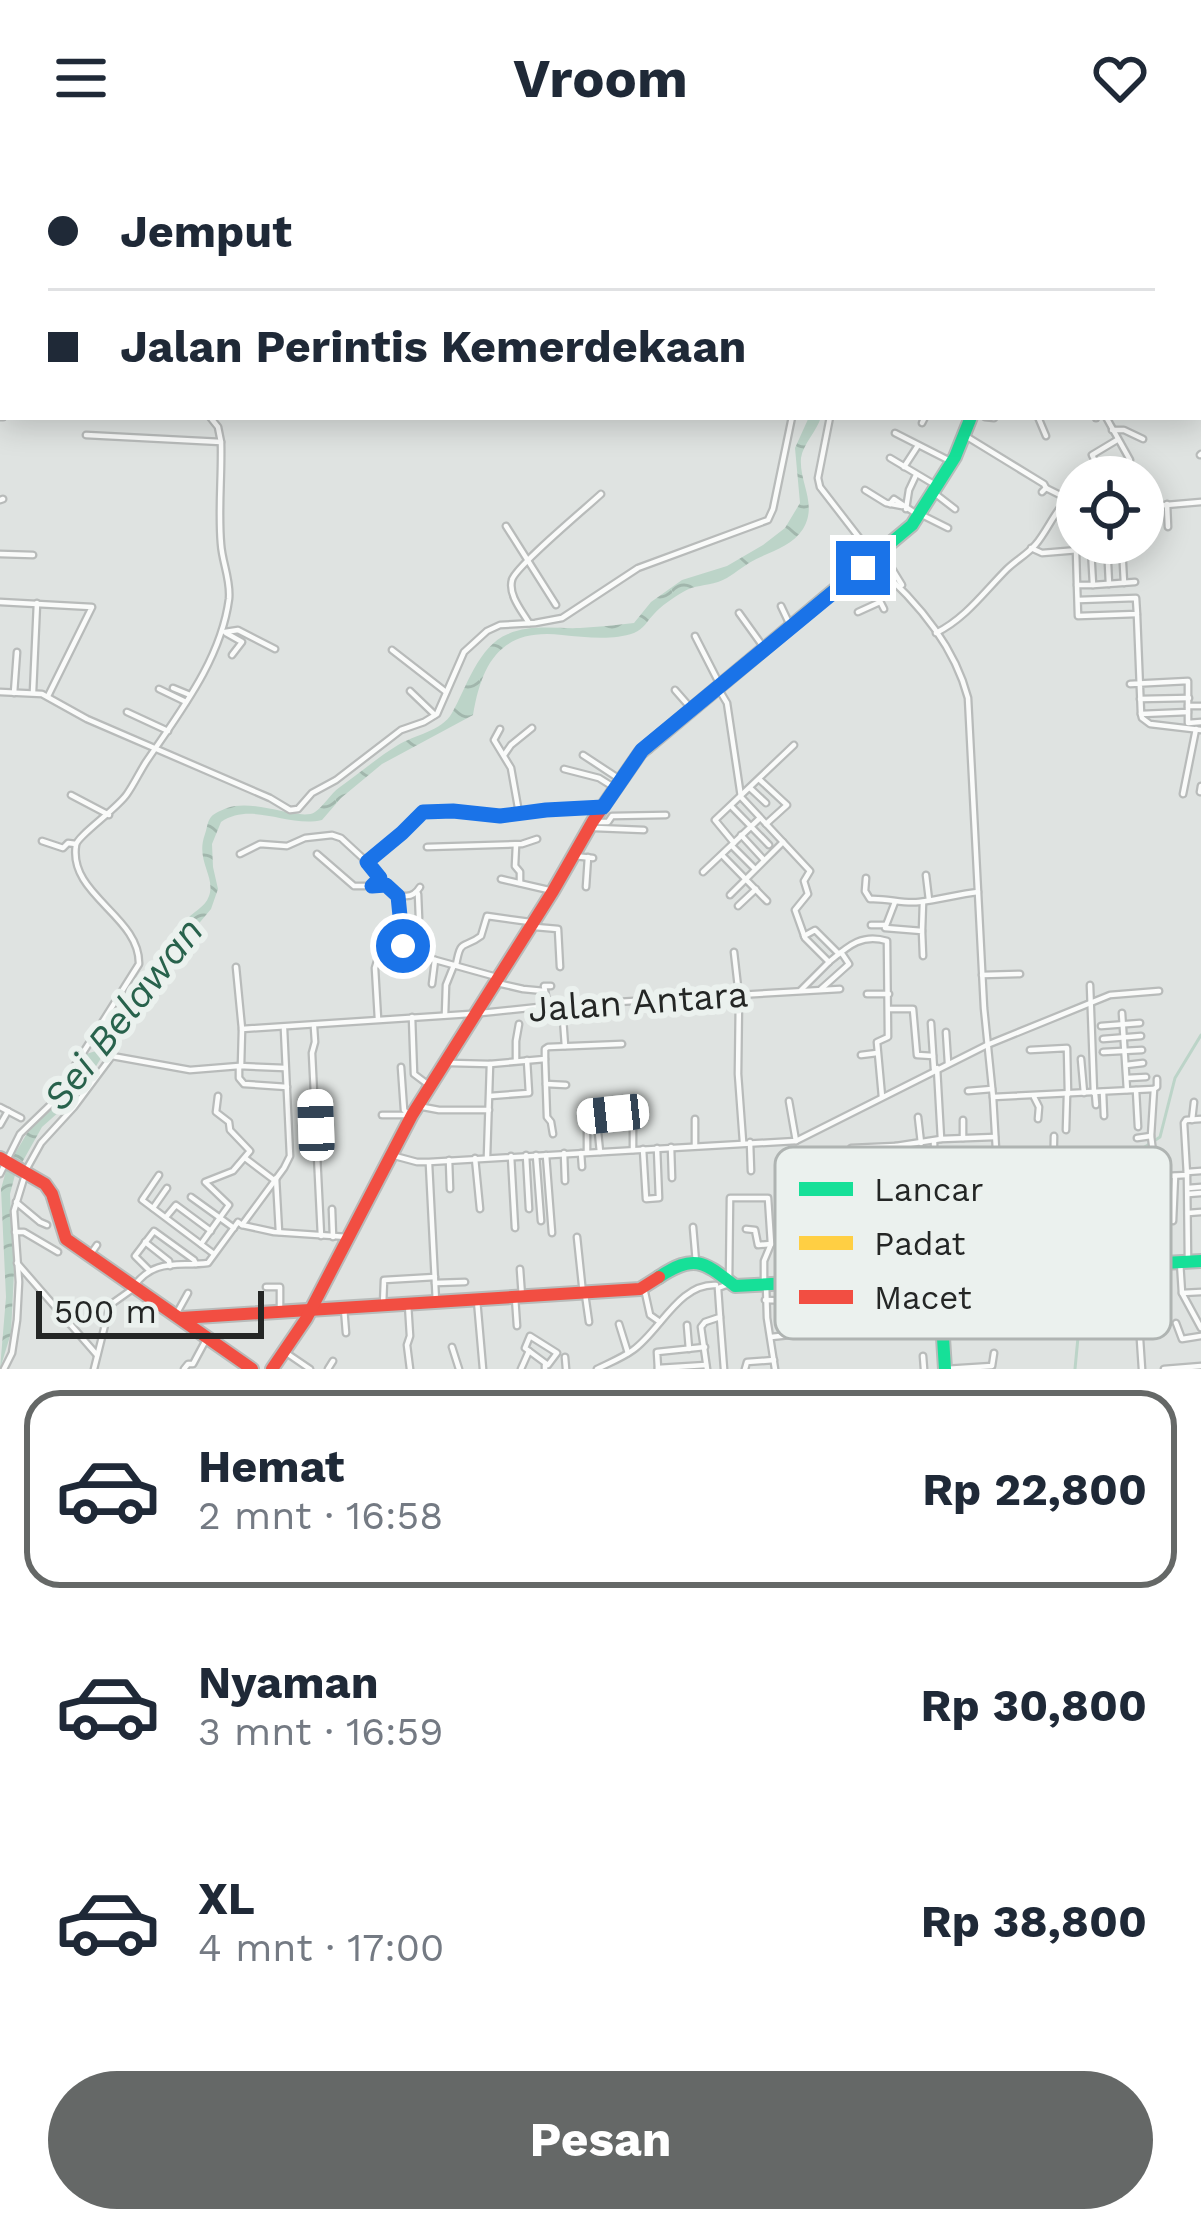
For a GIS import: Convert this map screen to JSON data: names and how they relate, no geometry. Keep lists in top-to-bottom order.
{
  "streets": {
    "street": ["Jalan Antara"]
  },
  "water": ["Sei Belawan"],
  "legend": ["Lancar", "Padat", "Macet"],
  "scale_bar": "500 m",
  "page": {
    "header": "Vroom",
    "banner": ["Jemput", "Jalan Perintis Kemerdekaan"],
    "scale": "500 m",
    "list": [
      {
        "name": "Hemat",
        "note": "2 mnt · 16:58",
        "value": "Rp 22,800"
      },
      {
        "name": "Nyaman",
        "note": "3 mnt · 16:59",
        "value": "Rp 30,800"
      },
      {
        "name": "XL",
        "note": "4 mnt · 17:00",
        "value": "Rp 38,800"
      }
    ],
    "buttons": "Pesan"
  }
}
